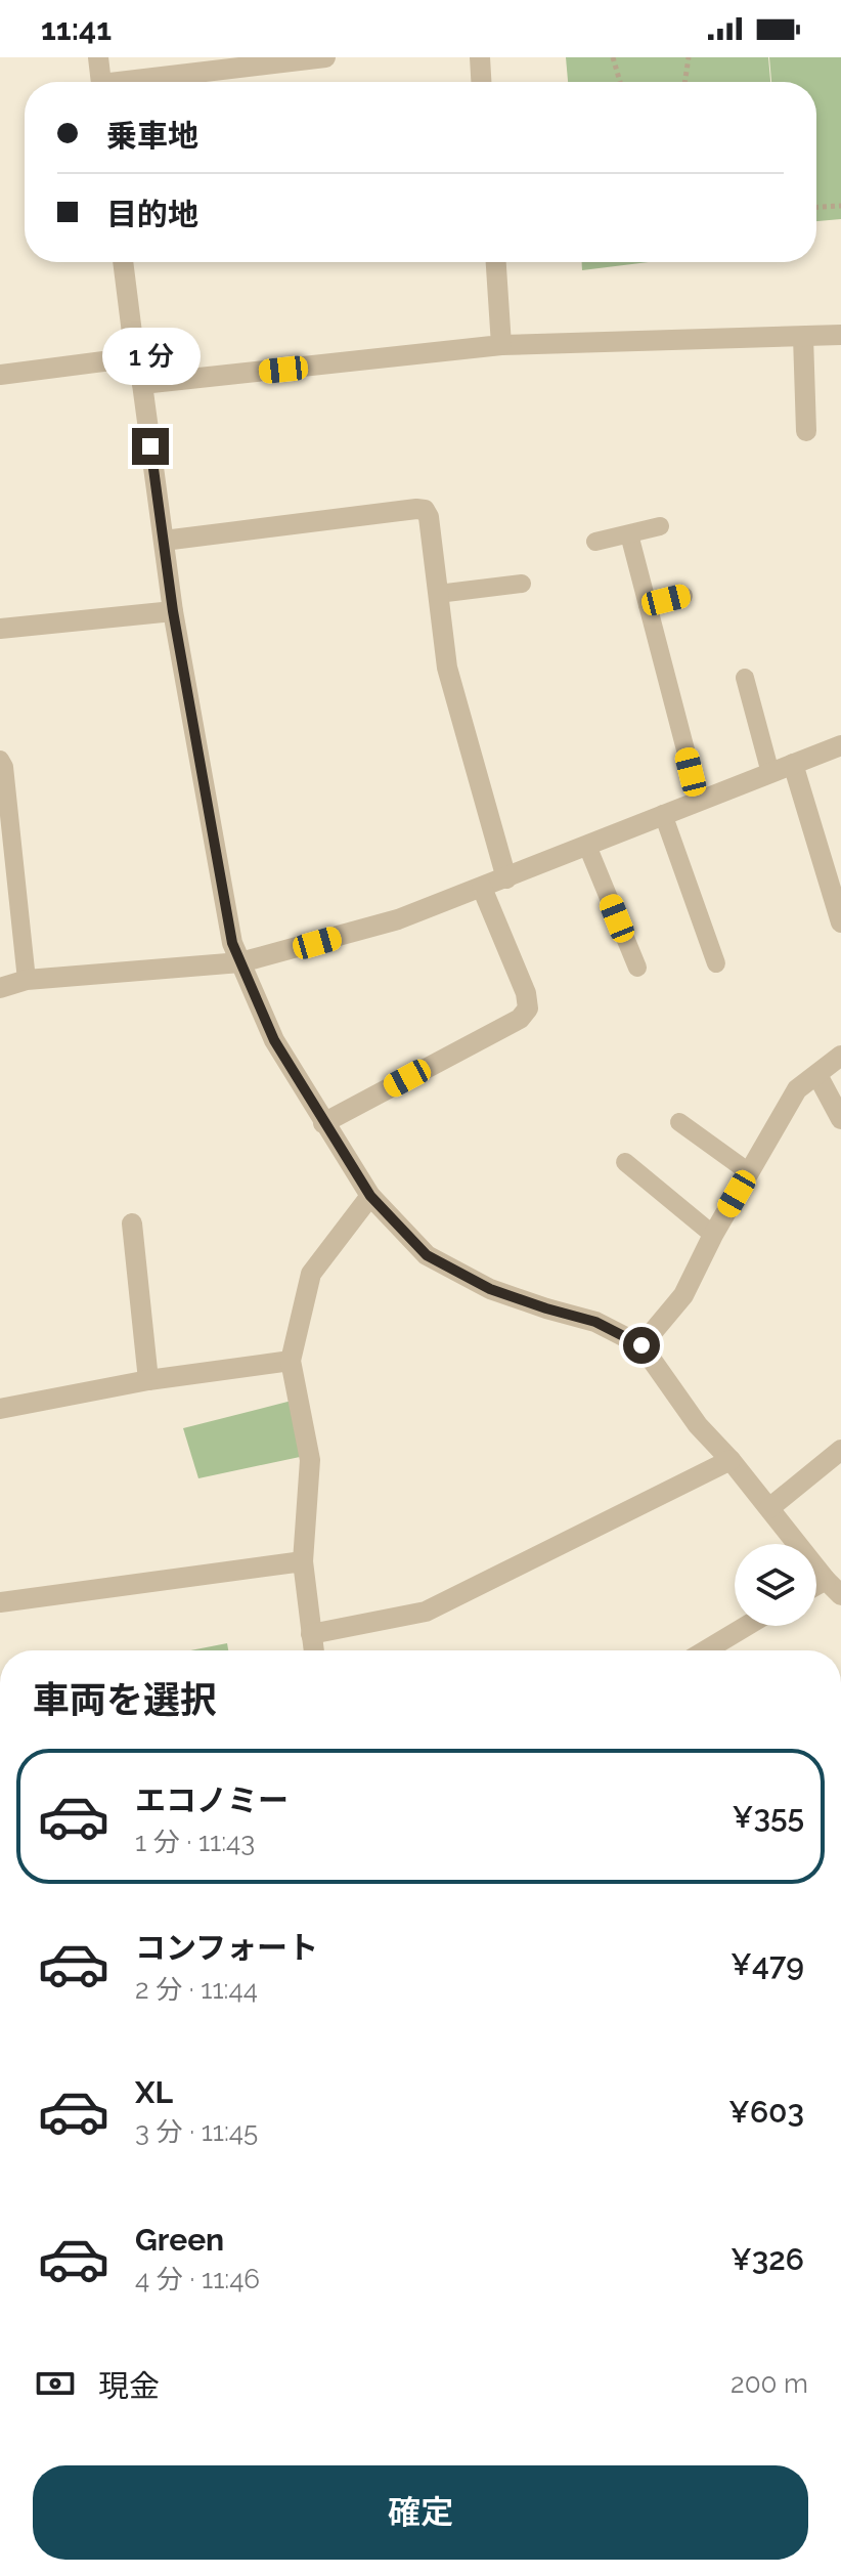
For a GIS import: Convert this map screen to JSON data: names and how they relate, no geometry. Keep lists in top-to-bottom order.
{
  "page": {
    "status": "11:41",
    "banner": ["乗車地", "目的地"],
    "bubble": "1 分",
    "heading": "車両を選択",
    "list": [
      {
        "name": "エコノミー",
        "note": "1 分 · 11:43",
        "value": "¥355"
      },
      {
        "name": "コンフォート",
        "note": "2 分 · 11:44",
        "value": "¥479"
      },
      {
        "name": "XL",
        "note": "3 分 · 11:45",
        "value": "¥603"
      },
      {
        "name": "Green",
        "note": "4 分 · 11:46",
        "value": "¥326"
      }
    ],
    "pay": ["現金", "200 m"],
    "buttons": "確定"
  }
}
